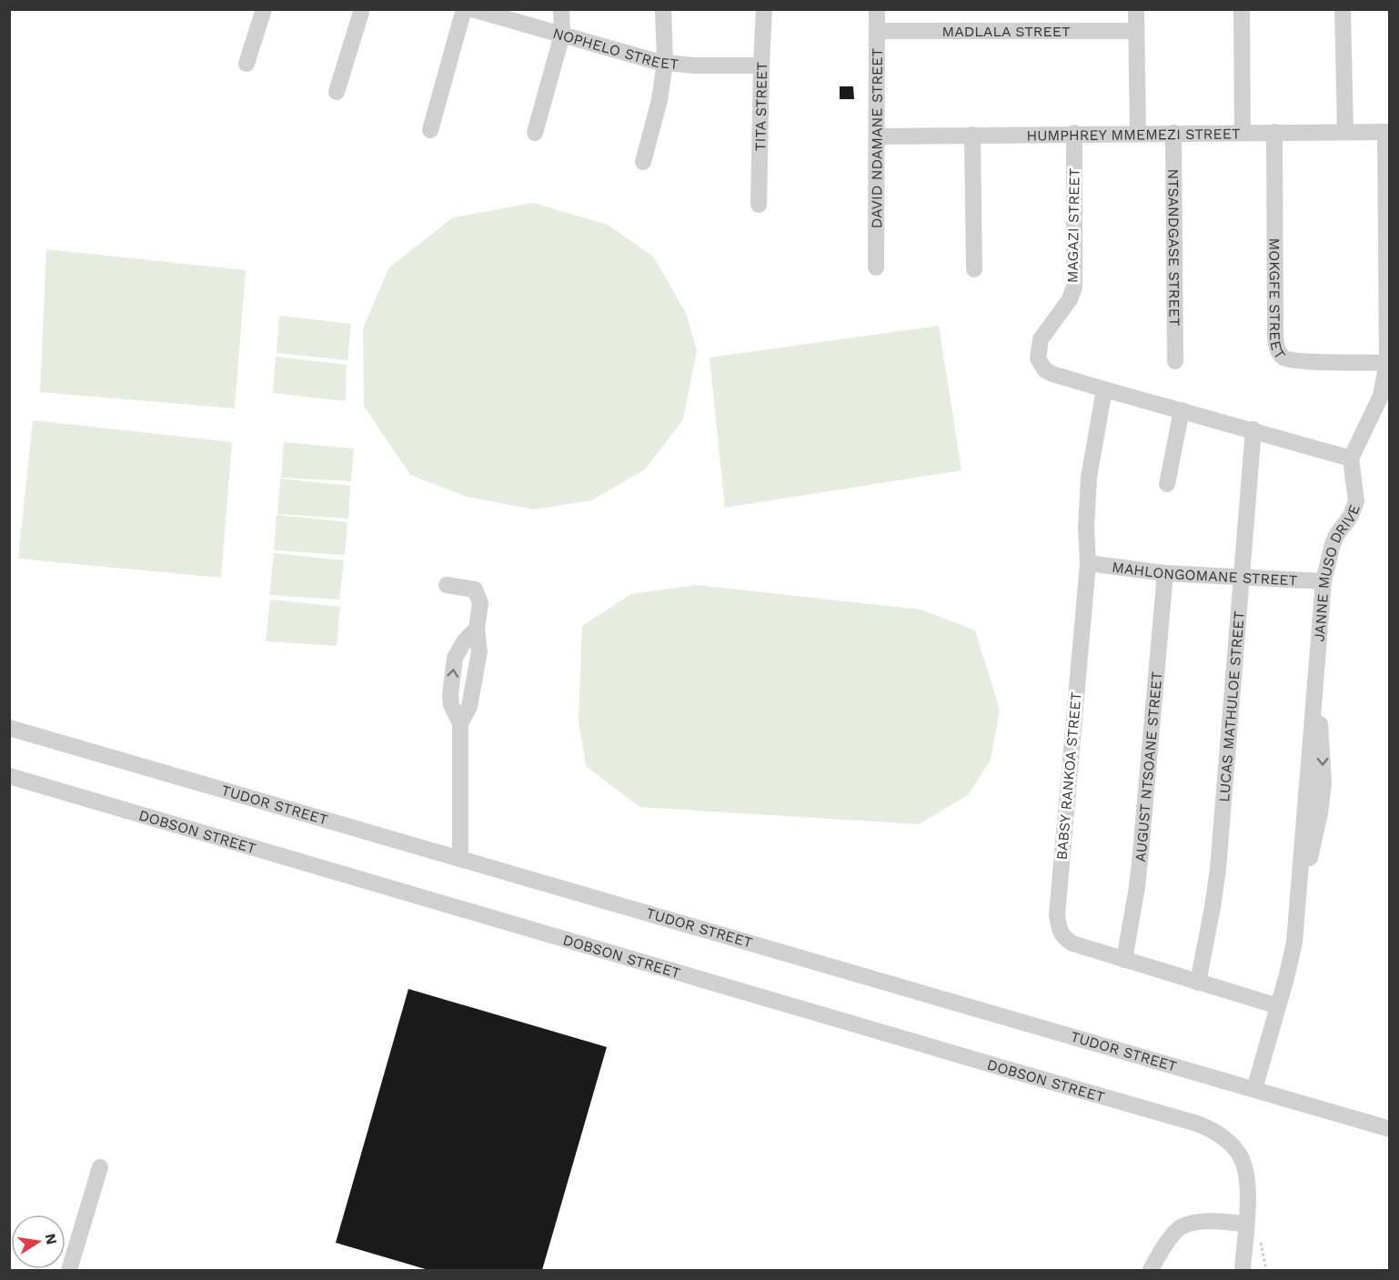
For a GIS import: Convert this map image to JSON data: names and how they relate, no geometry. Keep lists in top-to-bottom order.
{
  "streets": {
    "street": [
      "MADLALA STREET",
      "NOPHELO STREET",
      "TITA STREET",
      "HUMPHREY MMEMEZI STREET",
      "DAVID NDAMANE STREET",
      "MAGAZI STREET",
      "NTSANDGASE STREET",
      "MOKGFE STREET",
      "MAHLONGOMANE STREET",
      "JANNE MUSO DRIVE",
      "LUCAS MATHULOE STREET",
      "AUGUST NTSOANE STREET",
      "BABSY RANKOA STREET",
      "TUDOR STREET",
      "DOBSON STREET"
    ]
  },
  "crossings": [
    ["MADLALA STREET", "DAVID NDAMANE STREET"],
    ["NOPHELO STREET", "TITA STREET"],
    ["HUMPHREY MMEMEZI STREET", "DAVID NDAMANE STREET"],
    ["HUMPHREY MMEMEZI STREET", "MAGAZI STREET"],
    ["HUMPHREY MMEMEZI STREET", "NTSANDGASE STREET"],
    ["HUMPHREY MMEMEZI STREET", "MOKGFE STREET"],
    ["MAGAZI STREET", "BABSY RANKOA STREET"],
    ["MAHLONGOMANE STREET", "JANNE MUSO DRIVE"],
    ["MAHLONGOMANE STREET", "LUCAS MATHULOE STREET"],
    ["MAHLONGOMANE STREET", "AUGUST NTSOANE STREET"],
    ["MAHLONGOMANE STREET", "BABSY RANKOA STREET"],
    ["JANNE MUSO DRIVE", "BABSY RANKOA STREET"],
    ["JANNE MUSO DRIVE", "TUDOR STREET"],
    ["LUCAS MATHULOE STREET", "BABSY RANKOA STREET"],
    ["AUGUST NTSOANE STREET", "BABSY RANKOA STREET"]
  ],
  "north": "right"
}
